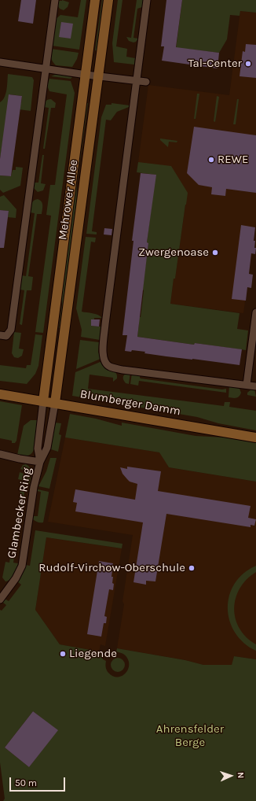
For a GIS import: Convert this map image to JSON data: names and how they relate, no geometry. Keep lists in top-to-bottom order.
{
  "streets": {
    "main road": ["Mehrower Allee", "Blumberger Damm"],
    "street": ["Glambecker Ring"]
  },
  "crossings": [
    ["Mehrower Allee", "Blumberger Damm"],
    ["Mehrower Allee", "Glambecker Ring"],
    ["Blumberger Damm", "Glambecker Ring"]
  ],
  "parks": ["Ahrensfelder Berge"],
  "places": [
    "Tal-Center",
    "REWE",
    "Zwergenoase",
    "Rudolf-Virchow-Oberschule",
    "Liegende"
  ],
  "scale_bar": "50 m",
  "north": "right"
}
